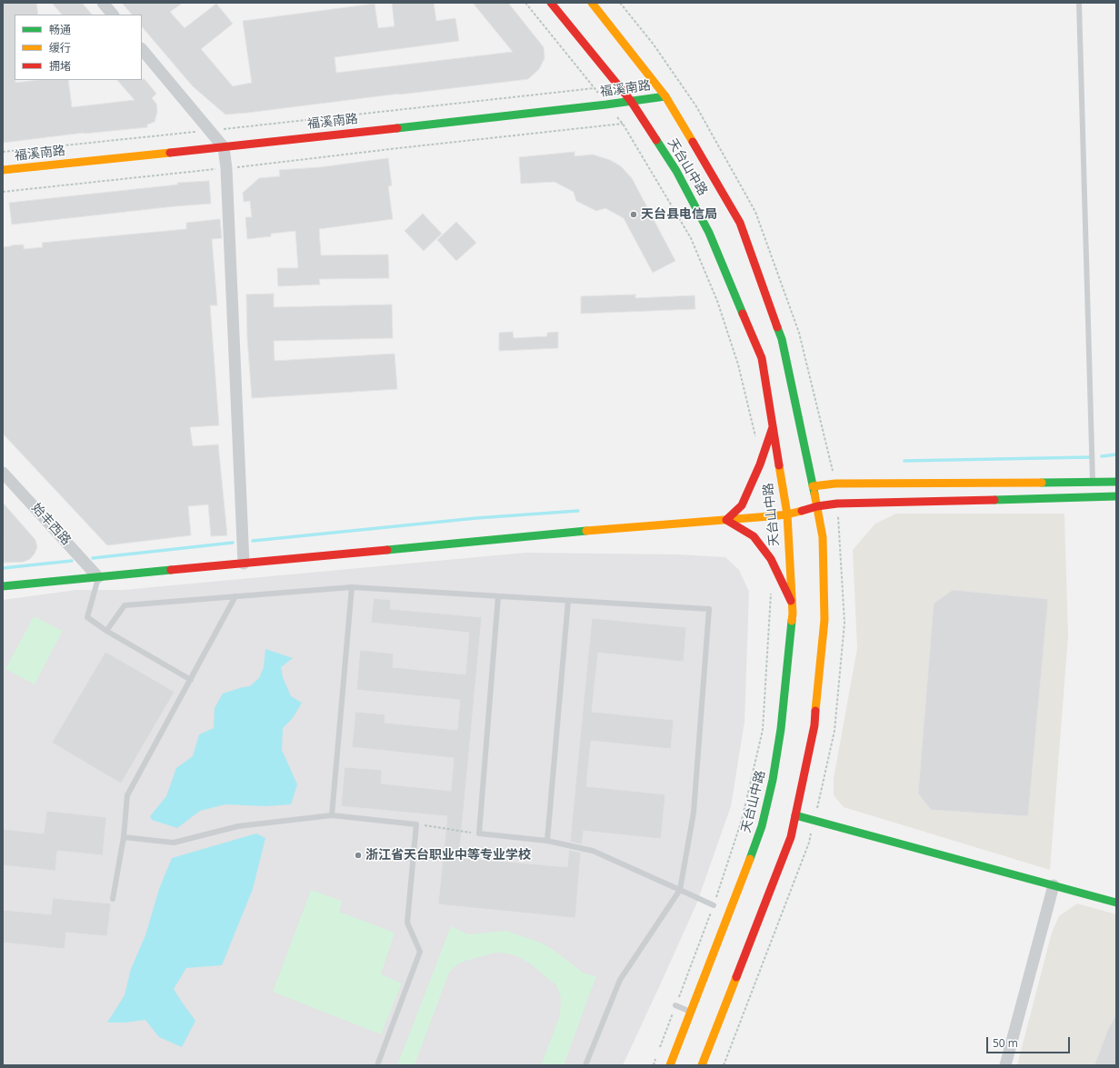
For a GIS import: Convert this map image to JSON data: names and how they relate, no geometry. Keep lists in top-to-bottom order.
{
  "streets": {
    "main road": ["福溪南路", "天台山中路"],
    "street": ["始丰西路"]
  },
  "crossings": [
    ["福溪南路", "天台山中路"]
  ],
  "places": ["天台县电信局", "浙江省天台职业中等专业学校"],
  "legend": ["畅通", "缓行", "拥堵"],
  "scale_bar": "50 m"
}
